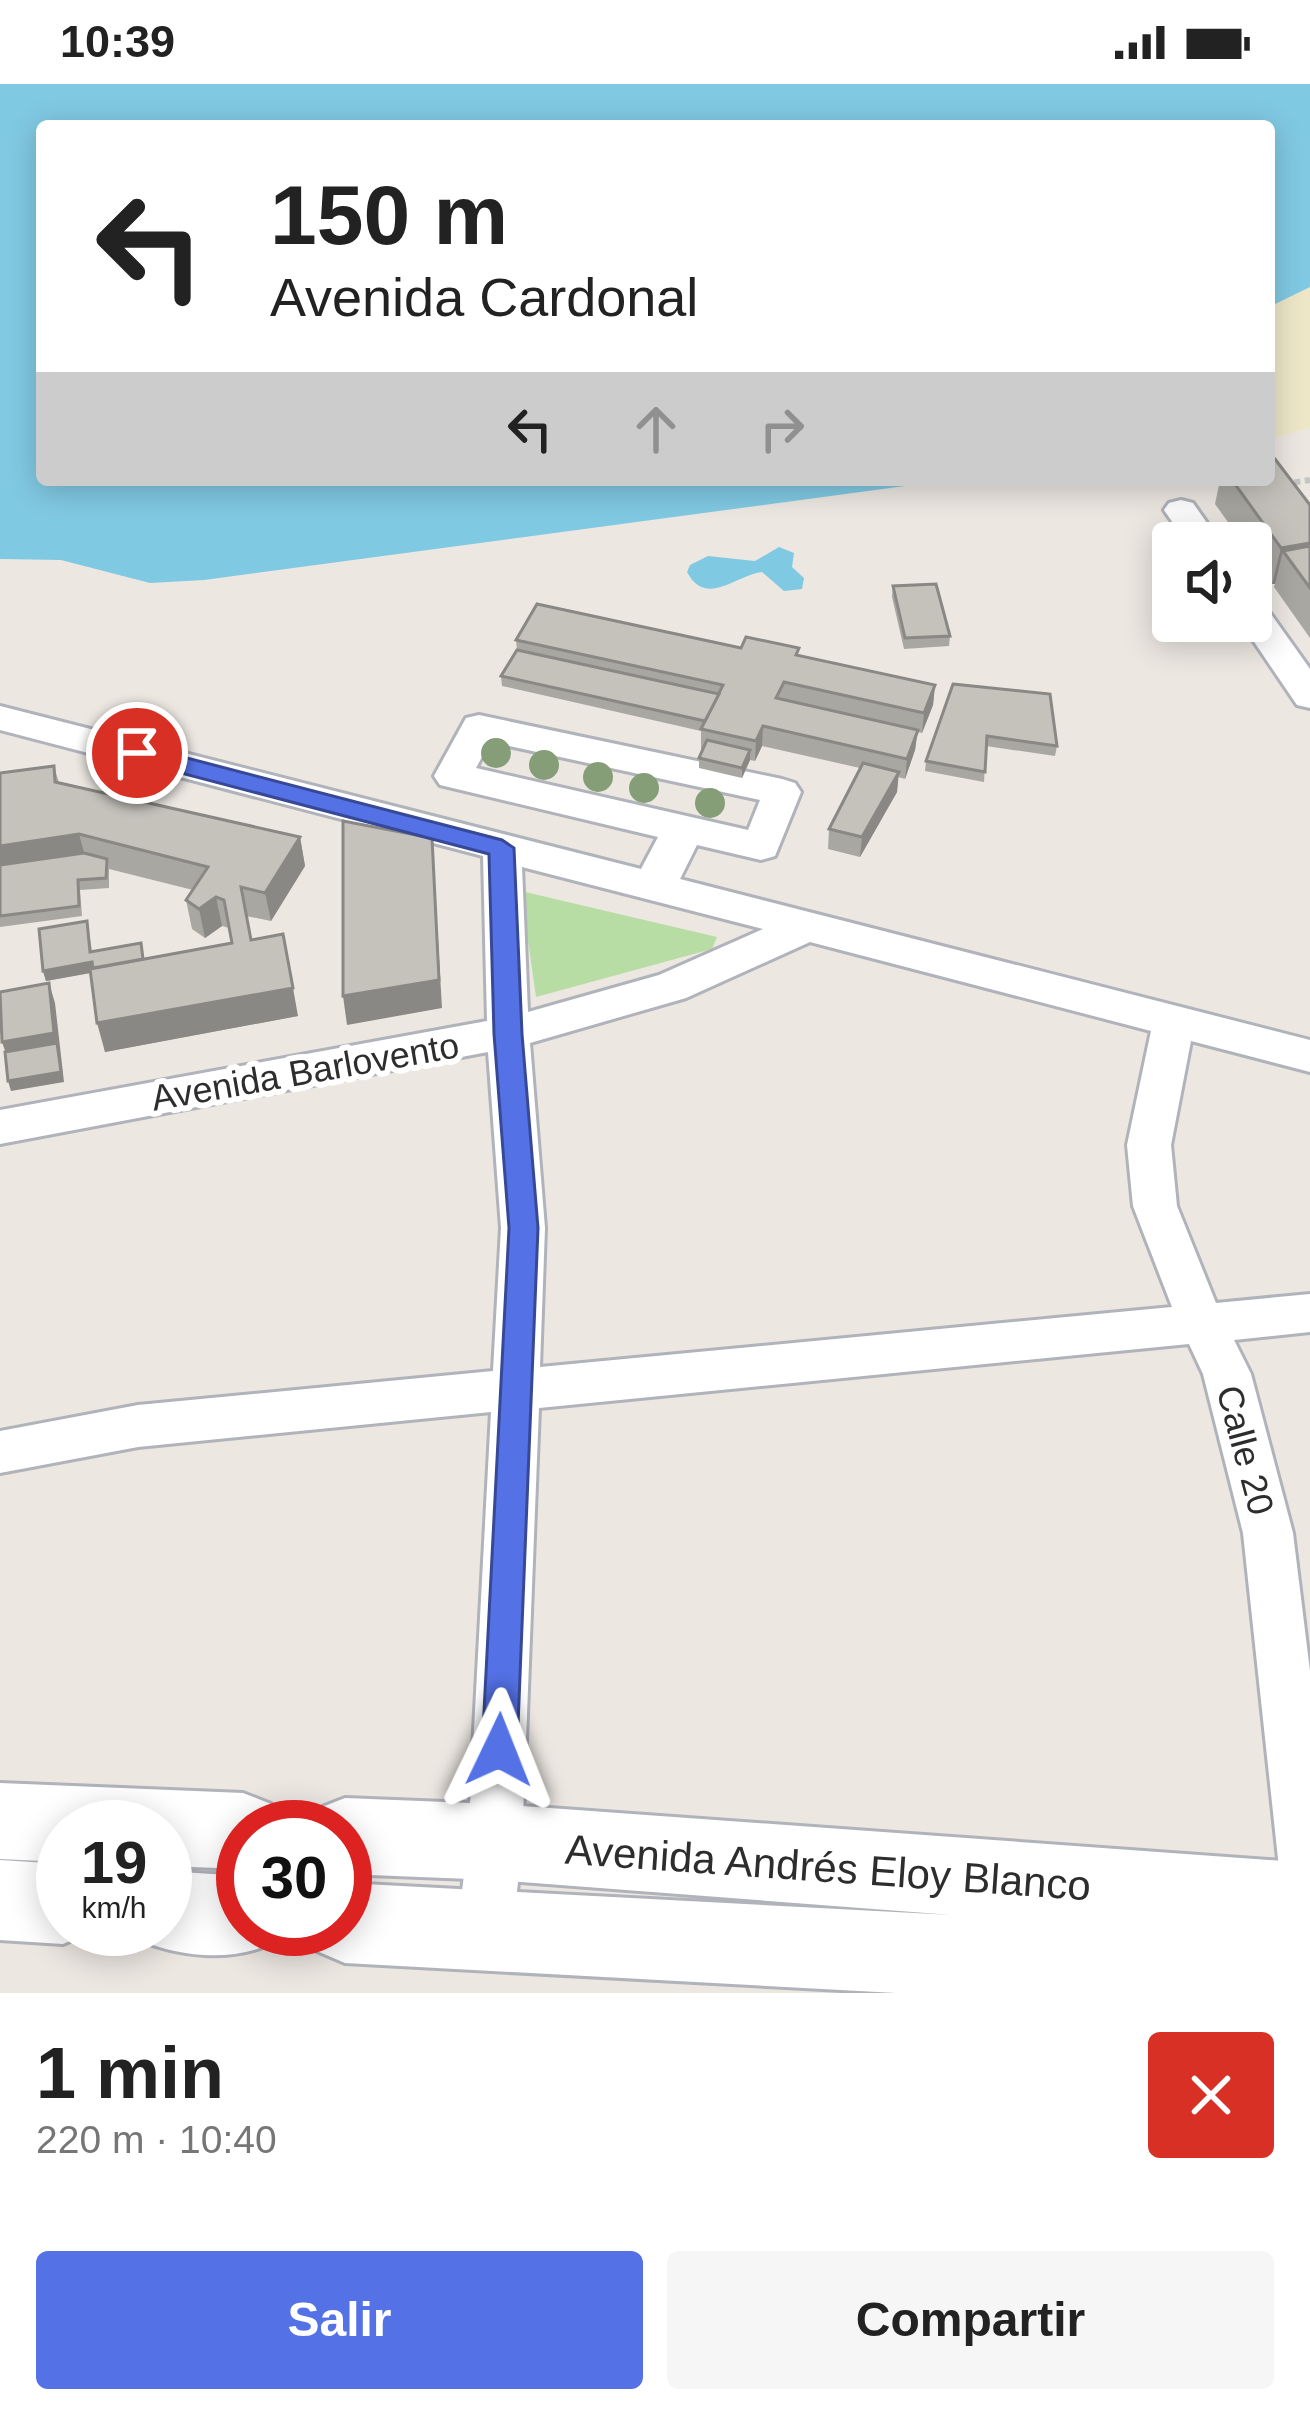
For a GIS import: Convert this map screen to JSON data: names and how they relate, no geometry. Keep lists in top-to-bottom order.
{
  "streets": {
    "main road": ["Avenida Andrés Eloy Blanco"],
    "street": ["Avenida Barlovento", "Calle 20"]
  },
  "crossings": [
    ["Calle 20", "Avenida Andrés Eloy Blanco"]
  ],
  "page": {
    "status": "10:39",
    "turn": ["150 m", "Avenida Cardonal"],
    "speed": "19 km/h",
    "limit": "30",
    "heading": ["1 min", "220 m · 10:40"],
    "buttons": ["Salir", "Compartir"]
  }
}
